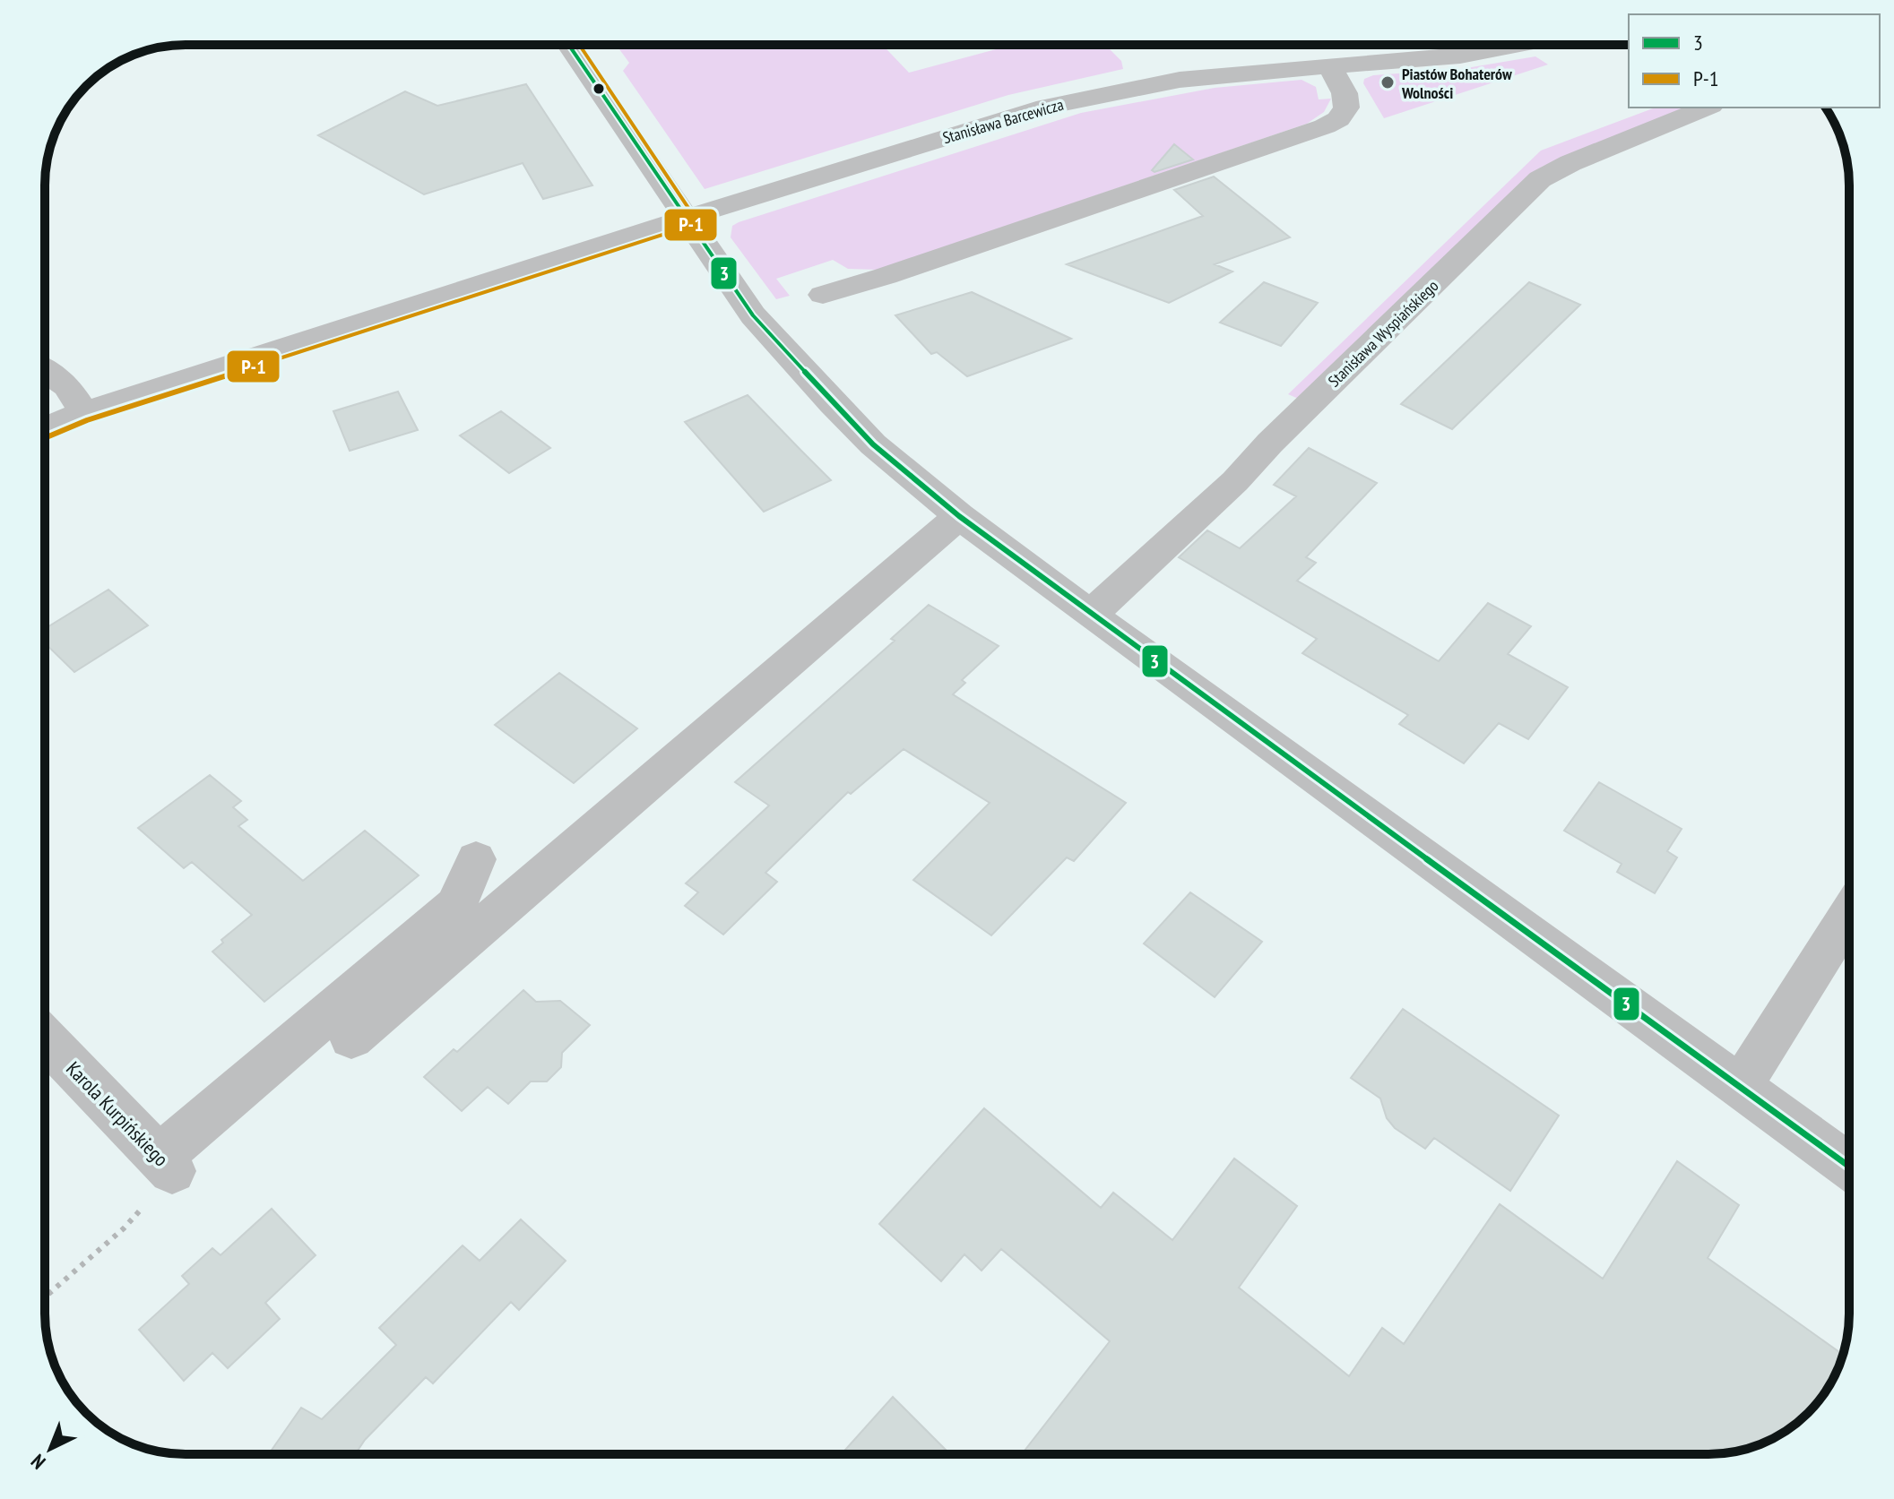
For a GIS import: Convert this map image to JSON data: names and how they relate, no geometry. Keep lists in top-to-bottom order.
{
  "streets": {
    "street": ["Stanisława Barcewicza", "Stanisława Wyspiańskiego", "Karola Kurpińskiego"]
  },
  "places": ["Piastów Bohaterów Wolności"],
  "lines": ["transit line 3", "transit line P-1"],
  "legend": ["3", "P-1"],
  "north": "bottom left"
}
